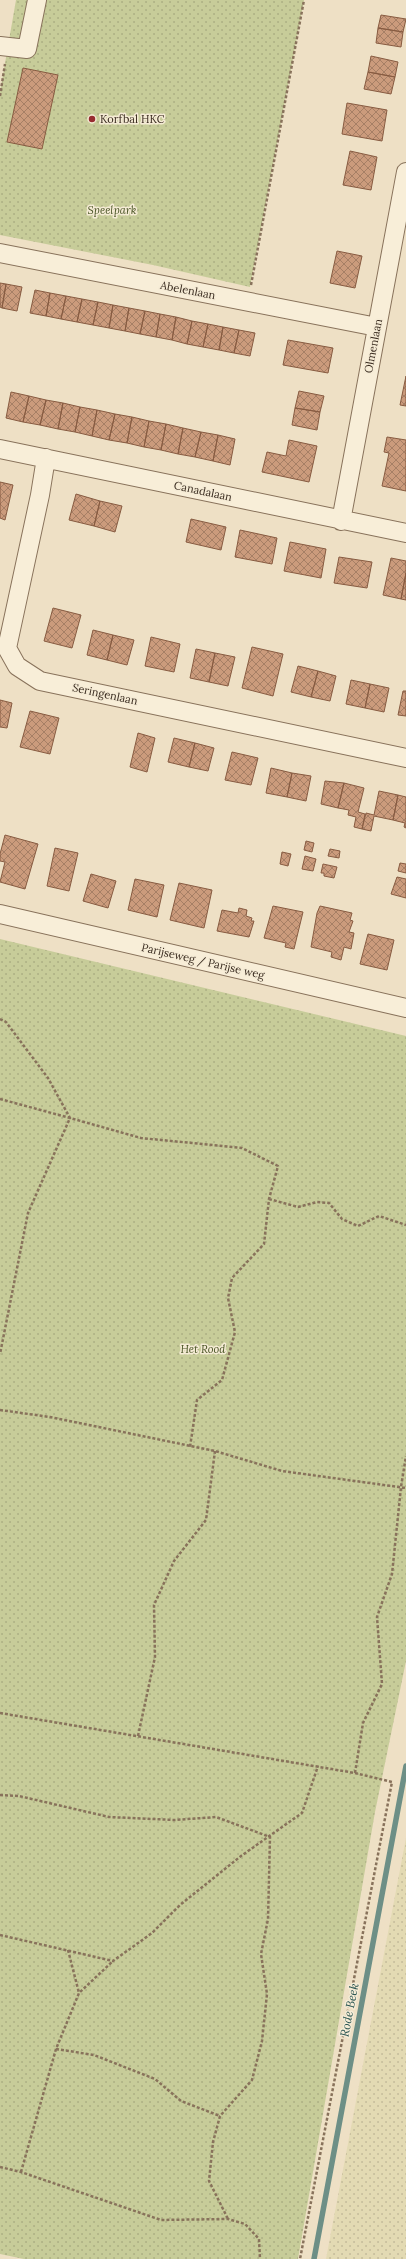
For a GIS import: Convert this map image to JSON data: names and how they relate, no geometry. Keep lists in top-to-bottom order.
{
  "streets": {
    "street": [
      "Abelenlaan",
      "Olmenlaan",
      "Canadalaan",
      "Seringenlaan",
      "Parijseweg / Parijse weg"
    ]
  },
  "crossings": [
    ["Abelenlaan", "Olmenlaan"],
    ["Olmenlaan", "Canadalaan"],
    ["Canadalaan", "Seringenlaan"]
  ],
  "water": ["Rode Beek"],
  "parks": ["Speelpark", "Het Rood"],
  "places": ["Korfbal HKC"]
}
